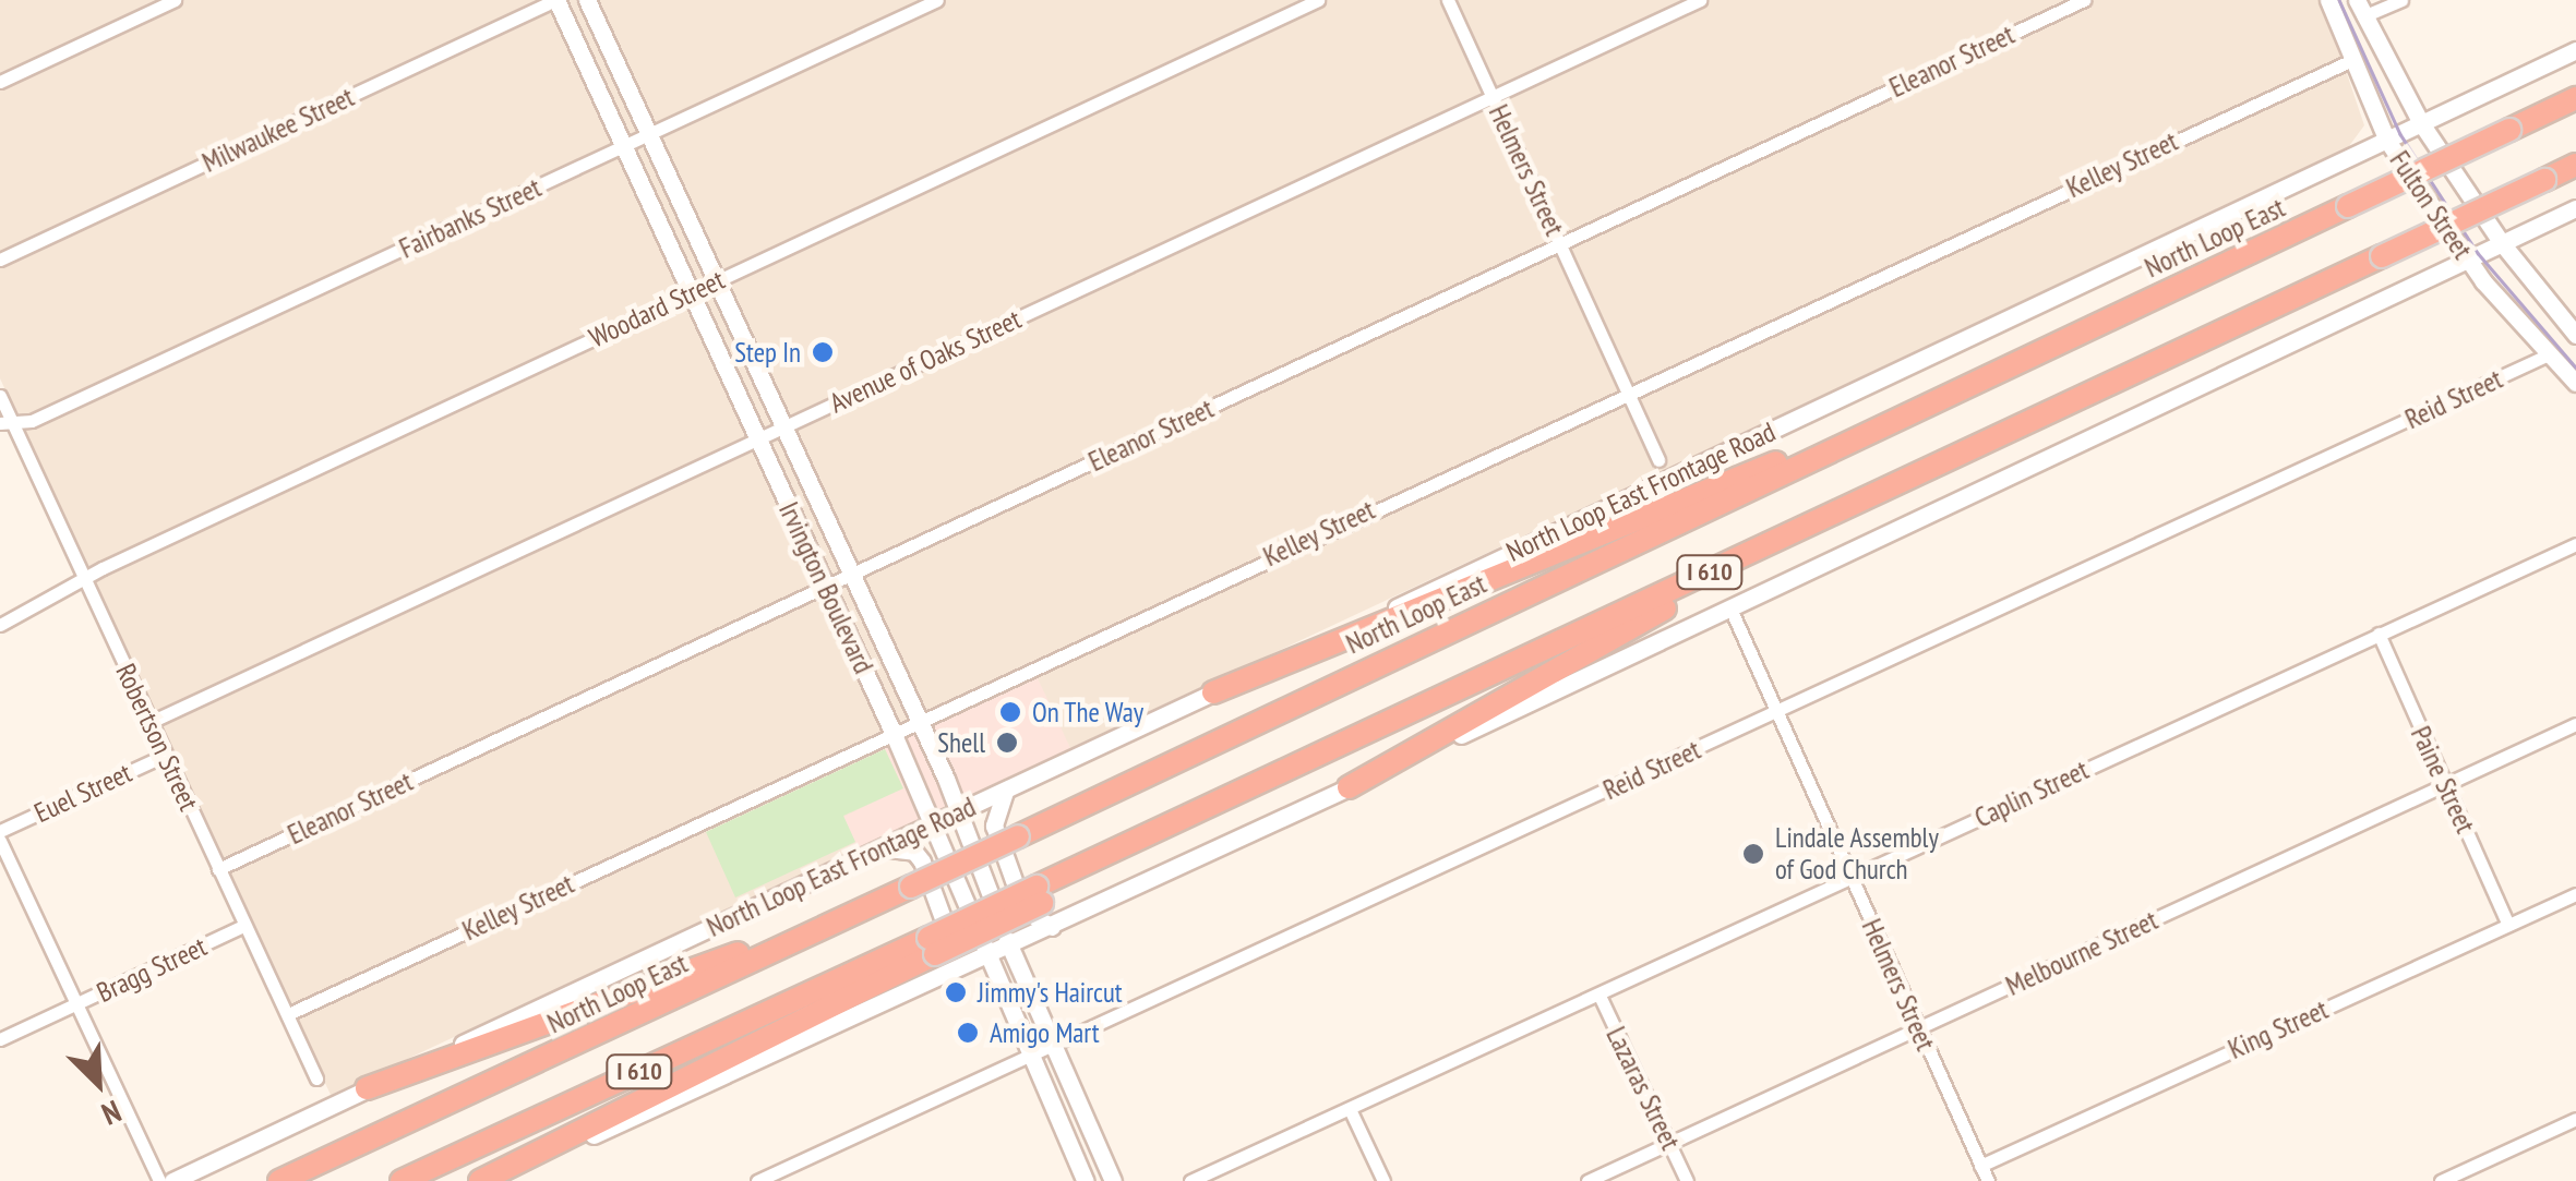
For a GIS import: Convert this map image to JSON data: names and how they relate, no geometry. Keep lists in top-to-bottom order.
{
  "streets": {
    "highway": ["North Loop East", "I 610"],
    "main road": ["Fulton Street", "North Loop East Frontage Road", "Irvington Boulevard"],
    "street": [
      "Eleanor Street",
      "Milwaukee Street",
      "Kelley Street",
      "Helmers Street",
      "Fairbanks Street",
      "Woodard Street",
      "Avenue of Oaks Street",
      "Reid Street",
      "Robertson Street",
      "Paine Street",
      "Euel Street",
      "Caplin Street",
      "Melbourne Street",
      "Bragg Street",
      "King Street",
      "Lazaras Street"
    ]
  },
  "crossings": [
    ["Eleanor Street", "Helmers Street"],
    ["Eleanor Street", "Irvington Boulevard"],
    ["Eleanor Street", "Robertson Street"],
    ["Milwaukee Street", "Irvington Boulevard"],
    ["Kelley Street", "Helmers Street"],
    ["Kelley Street", "Fulton Street"],
    ["Kelley Street", "Irvington Boulevard"],
    ["Kelley Street", "Robertson Street"],
    ["Helmers Street", "Avenue of Oaks Street"],
    ["Helmers Street", "Reid Street"],
    ["Helmers Street", "Caplin Street"],
    ["Helmers Street", "Melbourne Street"],
    ["Helmers Street", "King Street"],
    ["Fulton Street", "Reid Street"],
    ["Fulton Street", "North Loop East Frontage Road"],
    ["Fairbanks Street", "Irvington Boulevard"],
    ["Fairbanks Street", "Robertson Street"],
    ["Woodard Street", "Irvington Boulevard"],
    ["Woodard Street", "Robertson Street"],
    ["Avenue of Oaks Street", "Irvington Boulevard"],
    ["Avenue of Oaks Street", "Robertson Street"],
    ["Reid Street", "Irvington Boulevard"],
    ["North Loop East Frontage Road", "Irvington Boulevard"],
    ["Robertson Street", "Euel Street"],
    ["Robertson Street", "Bragg Street"],
    ["Paine Street", "Caplin Street"],
    ["Paine Street", "Melbourne Street"],
    ["Paine Street", "King Street"],
    ["Caplin Street", "Lazaras Street"],
    ["Melbourne Street", "Lazaras Street"]
  ],
  "places": [
    "Step In",
    "On The Way",
    "Shell",
    "Lindale Assembly of God Church",
    "Jimmy's Haircut",
    "Amigo Mart"
  ],
  "north": "bottom right"
}
